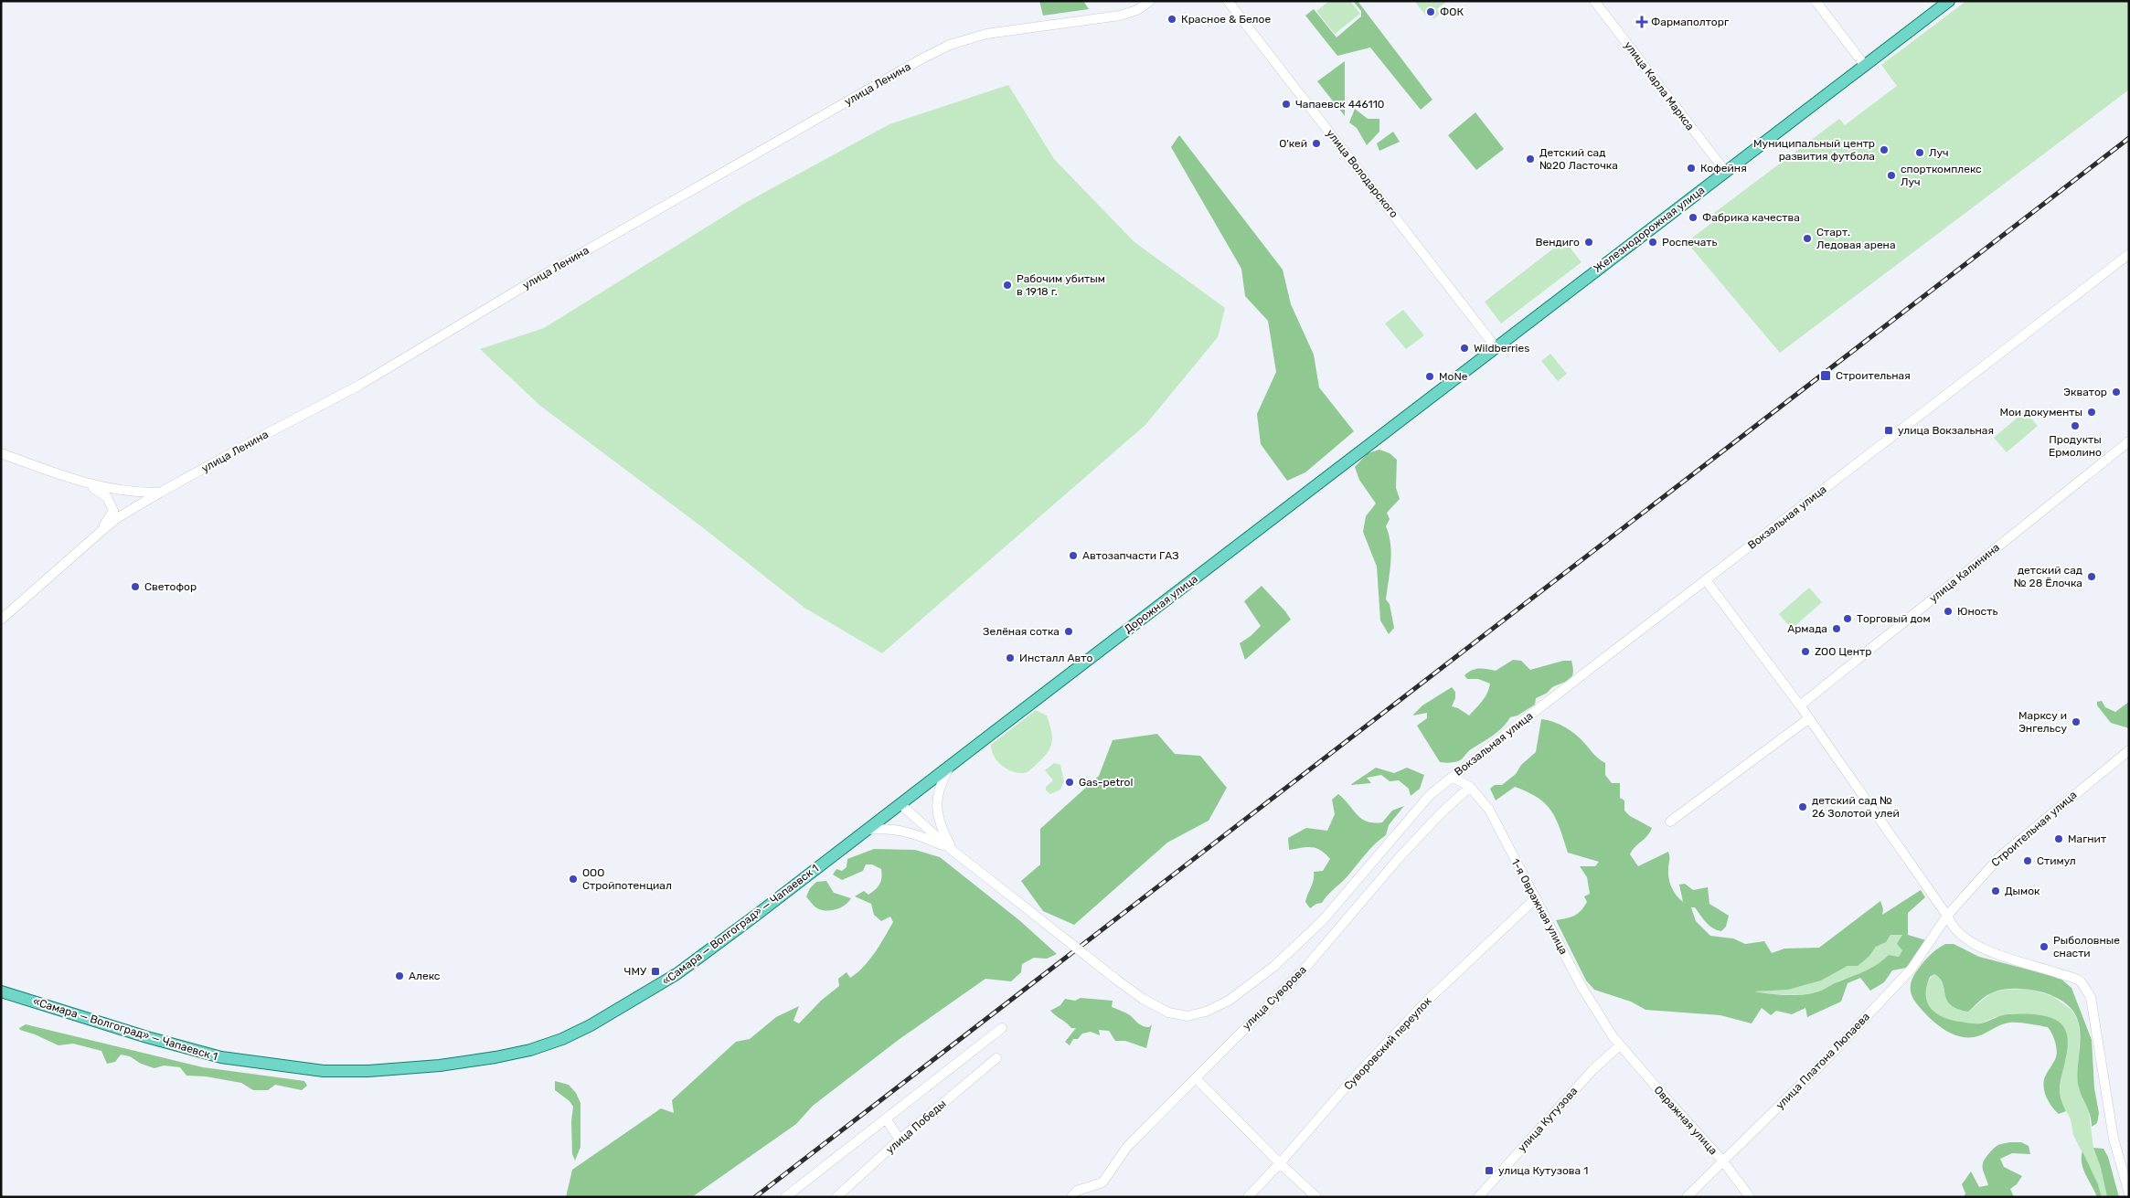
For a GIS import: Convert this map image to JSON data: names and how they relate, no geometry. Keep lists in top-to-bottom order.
{
  "streets": {
    "main road": ["Железнодорожная улица", "Дорожная улица", "«Самара — Волгоград» — Чапаевск 1"],
    "street": [
      "улица Ленина",
      "улица Карла Маркса",
      "улица Володарского",
      "Вокзальная улица",
      "улица Калинина",
      "Строительная улица",
      "1-я Овражная улица",
      "улица Суворова",
      "Суворовский переулок",
      "улица Платона Люпаева",
      "улица Кутузова",
      "Овражная улица",
      "улица Победы"
    ]
  },
  "crossings": [
    ["улица Карла Маркса", "Железнодорожная улица"],
    ["улица Володарского", "Железнодорожная улица"],
    ["Железнодорожная улица", "Дорожная улица"],
    ["Вокзальная улица", "1-я Овражная улица"],
    ["Дорожная улица", "«Самара — Волгоград» — Чапаевск 1"],
    ["Строительная улица", "улица Платона Люпаева"],
    ["1-я Овражная улица", "улица Суворова"],
    ["1-я Овражная улица", "Суворовский переулок"],
    ["1-я Овражная улица", "улица Кутузова"],
    ["1-я Овражная улица", "Овражная улица"],
    ["улица Платона Люпаева", "Овражная улица"],
    ["улица Кутузова", "Овражная улица"]
  ],
  "places": {
    "other": [
      "ФОК",
      "Красное & Белое",
      "Чапаевск 446110",
      "О'кей",
      "Муниципальный центр развития футбола",
      "Луч",
      "Детский сад №20 Ласточка",
      "Кофейня",
      "спорткомплекс Луч",
      "Фабрика качества",
      "Старт. Ледовая арена",
      "Вендиго",
      "Роспечать",
      "Рабочим убитым в 1918 г.",
      "Wildberries",
      "MoNe",
      "Экватор",
      "Мои документы",
      "Продукты Ермолино",
      "Автозапчасти ГАЗ",
      "детский сад № 28 Ёлочка",
      "Светофор",
      "Юность",
      "Торговый дом",
      "Армада",
      "Зелёная сотка",
      "ZOO Центр",
      "Инсталл Авто",
      "Марксу и Энгельсу",
      "Gas-petrol",
      "детский сад № 26 Золотой улей",
      "Магнит",
      "Стимул",
      "ООО Стройпотенциал",
      "Дымок",
      "Рыболовные снасти",
      "Алекс"
    ],
    "health": ["Фармаполторг"],
    "transit": [
      "Строительная",
      "улица Вокзальная",
      "ЧМУ",
      "улица Кутузова 1"
    ]
  }
}
